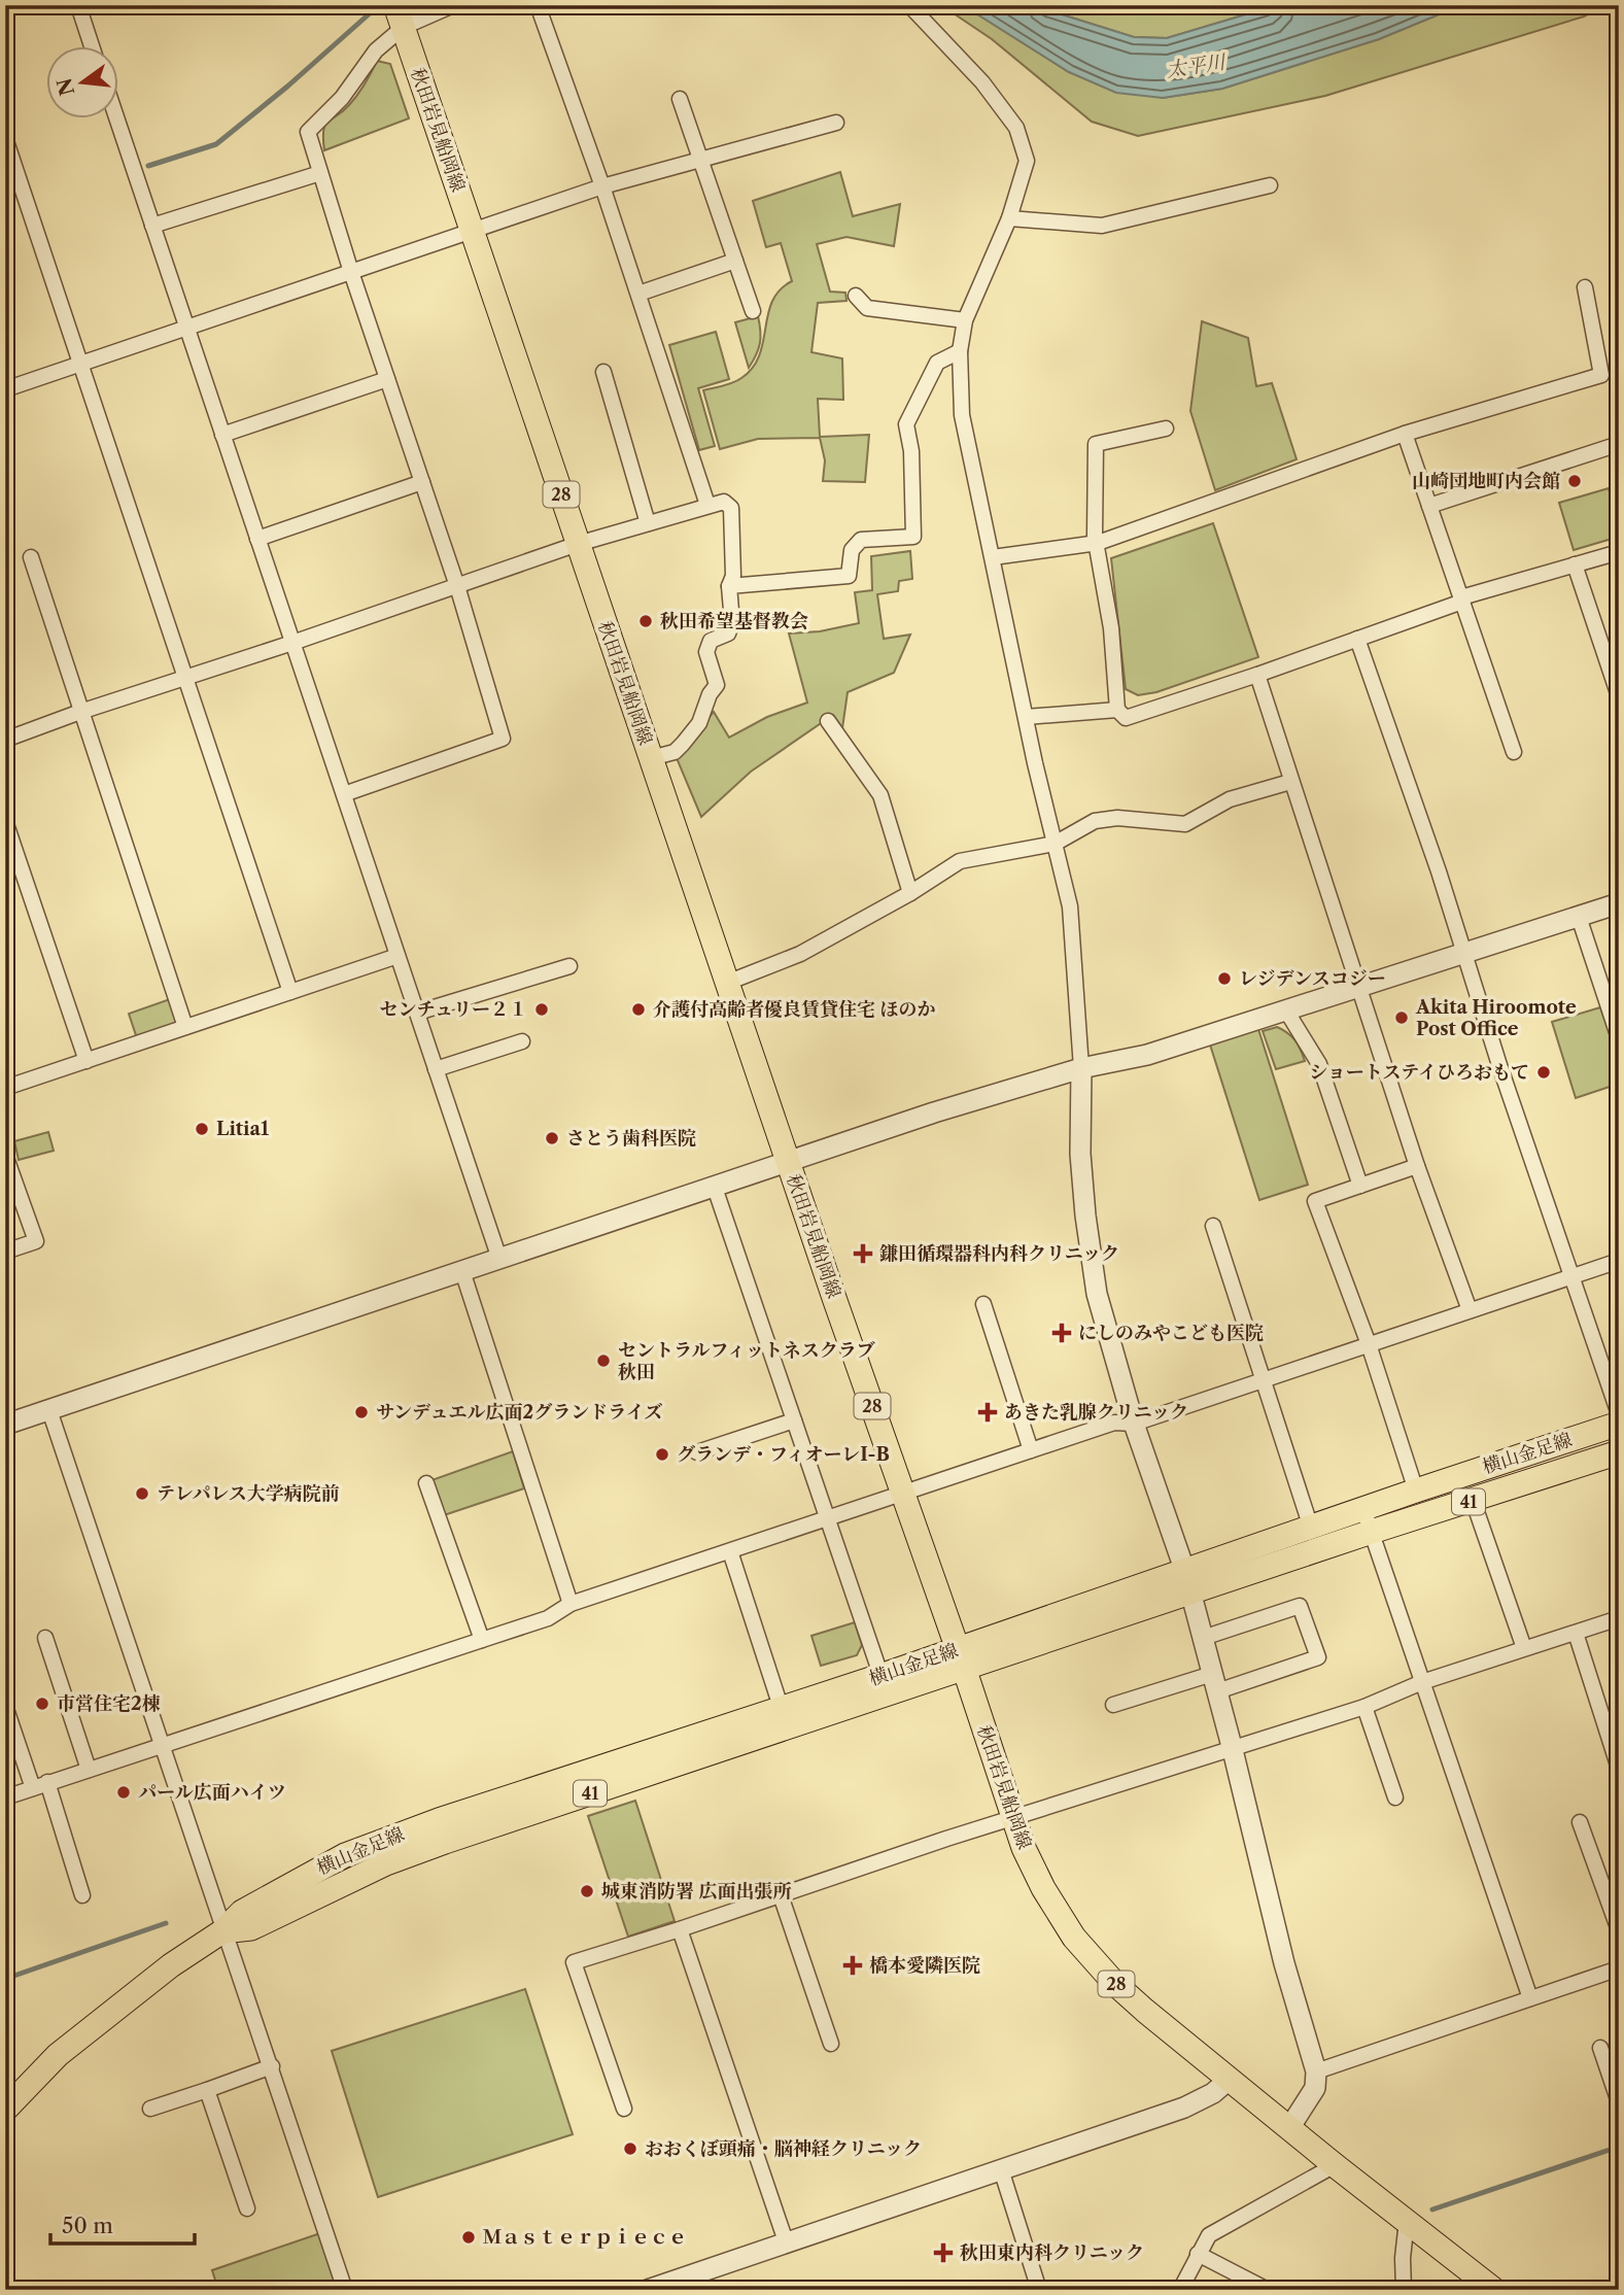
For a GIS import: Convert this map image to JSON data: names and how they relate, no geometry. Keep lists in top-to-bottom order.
{
  "streets": {
    "main road": [
      "秋田岩見船岡線",
      "28",
      "横山金足線",
      "41"
    ]
  },
  "crossings": [
    ["秋田岩見船岡線", "横山金足線"]
  ],
  "water": ["太平川"],
  "places": {
    "other": [
      "山崎団地町内会館",
      "秋田希望基督教会",
      "レジデンスコジー",
      "センチュリー２１",
      "介護付高齢者優良賃貸住宅 ほのか",
      "Akita Hiroomote Post Office",
      "ショートステイひろおもて",
      "Litia1",
      "さとう歯科医院",
      "セントラルフィットネスクラブ 秋田",
      "サンデュエル広面2グランドライズ",
      "グランデ・フィオーレI-B",
      "テレパレス大学病院前",
      "市営住宅2棟",
      "パール広面ハイツ",
      "城東消防署 広面出張所",
      "おおくぼ頭痛・脳神経クリニック",
      "Ｍａｓｔｅｒｐｉｅｃｅ"
    ],
    "health": [
      "鎌田循環器科内科クリニック",
      "にしのみやこども医院",
      "あきた乳腺クリニック",
      "橋本愛隣医院",
      "秋田東内科クリニック"
    ]
  },
  "scale_bar": "50 m",
  "north": "left"
}
